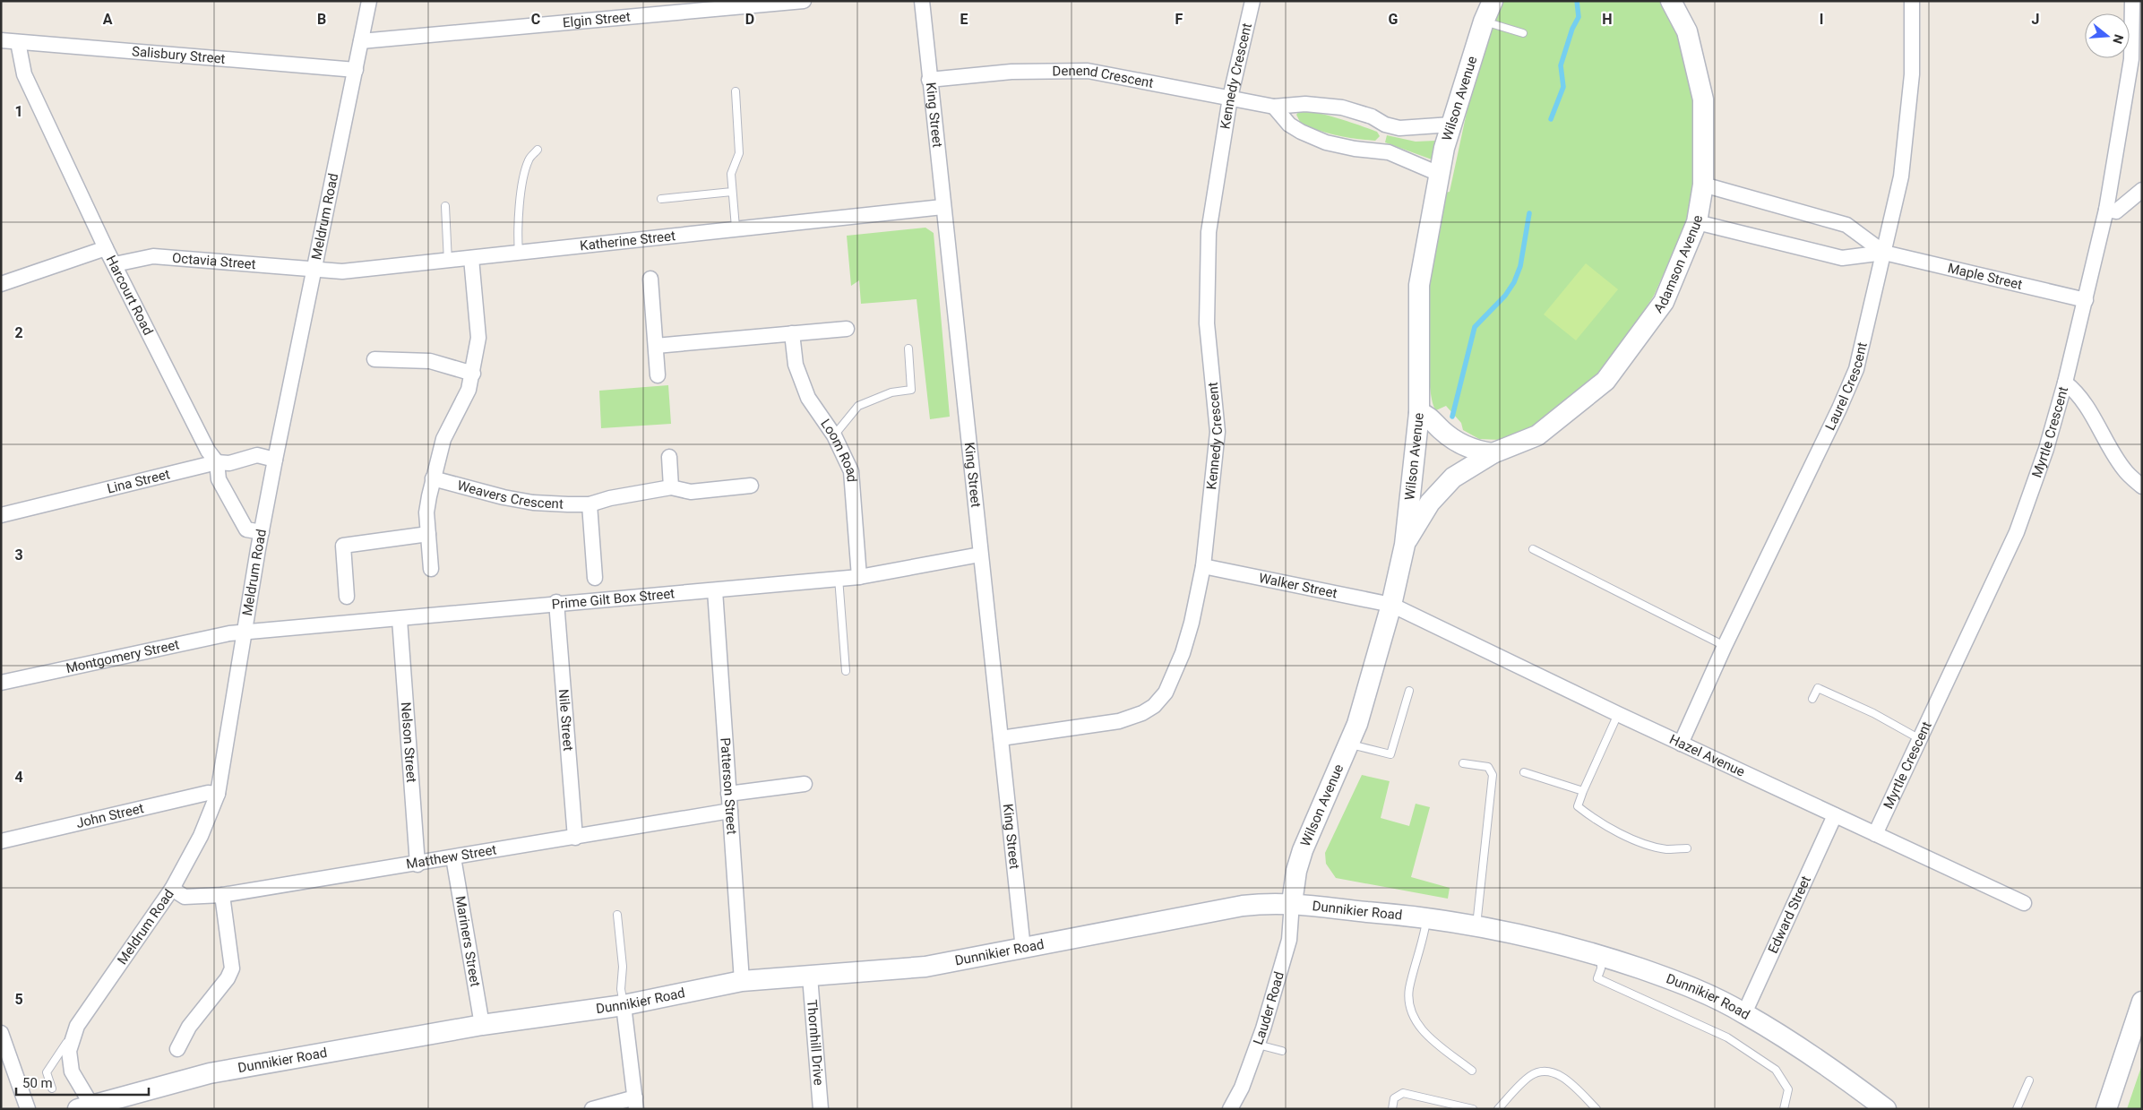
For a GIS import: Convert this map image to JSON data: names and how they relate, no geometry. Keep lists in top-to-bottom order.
{
  "streets": {
    "street": [
      "Elgin Street",
      "Salisbury Street",
      "Kennedy Crescent",
      "Denend Crescent",
      "Wilson Avenue",
      "King Street",
      "Meldrum Road",
      "Katherine Street",
      "Octavia Street",
      "Adamson Avenue",
      "Maple Street",
      "Harcourt Road",
      "Laurel Crescent",
      "Myrtle Crescent",
      "Loom Road",
      "Lina Street",
      "Weavers Crescent",
      "Walker Street",
      "Prime Gilt Box Street",
      "Montgomery Street",
      "Nile Street",
      "Nelson Street",
      "Hazel Avenue",
      "Patterson Street",
      "John Street",
      "Matthew Street",
      "Dunnikier Road",
      "Edward Street",
      "Mariners Street",
      "Lauder Road",
      "Thornhill Drive"
    ]
  },
  "crossings": [
    ["Elgin Street", "Meldrum Road"],
    ["Salisbury Street", "Meldrum Road"],
    ["Salisbury Street", "Harcourt Road"],
    ["Kennedy Crescent", "Denend Crescent"],
    ["Kennedy Crescent", "King Street"],
    ["Kennedy Crescent", "Walker Street"],
    ["Denend Crescent", "Wilson Avenue"],
    ["Denend Crescent", "King Street"],
    ["Wilson Avenue", "Adamson Avenue"],
    ["Wilson Avenue", "Walker Street"],
    ["Wilson Avenue", "Hazel Avenue"],
    ["Wilson Avenue", "Dunnikier Road"],
    ["Wilson Avenue", "Lauder Road"],
    ["King Street", "Katherine Street"],
    ["King Street", "Prime Gilt Box Street"],
    ["King Street", "Dunnikier Road"],
    ["Meldrum Road", "Katherine Street"],
    ["Meldrum Road", "Octavia Street"],
    ["Meldrum Road", "Harcourt Road"],
    ["Meldrum Road", "Lina Street"],
    ["Meldrum Road", "Prime Gilt Box Street"],
    ["Meldrum Road", "Montgomery Street"],
    ["Meldrum Road", "John Street"],
    ["Meldrum Road", "Matthew Street"],
    ["Meldrum Road", "Dunnikier Road"],
    ["Katherine Street", "Octavia Street"],
    ["Octavia Street", "Harcourt Road"],
    ["Adamson Avenue", "Maple Street"],
    ["Maple Street", "Laurel Crescent"],
    ["Maple Street", "Myrtle Crescent"],
    ["Harcourt Road", "Lina Street"],
    ["Laurel Crescent", "Hazel Avenue"],
    ["Myrtle Crescent", "Hazel Avenue"],
    ["Loom Road", "Prime Gilt Box Street"],
    ["Walker Street", "Hazel Avenue"],
    ["Prime Gilt Box Street", "Montgomery Street"],
    ["Prime Gilt Box Street", "Nile Street"],
    ["Prime Gilt Box Street", "Nelson Street"],
    ["Prime Gilt Box Street", "Patterson Street"],
    ["Nile Street", "Matthew Street"],
    ["Nelson Street", "Matthew Street"],
    ["Hazel Avenue", "Edward Street"],
    ["Patterson Street", "Matthew Street"],
    ["Patterson Street", "Dunnikier Road"],
    ["Matthew Street", "Mariners Street"],
    ["Dunnikier Road", "Edward Street"],
    ["Dunnikier Road", "Mariners Street"],
    ["Dunnikier Road", "Lauder Road"],
    ["Dunnikier Road", "Thornhill Drive"]
  ],
  "scale_bar": "50 m",
  "north": "right",
  "grid": {
    "columns": [
      "A",
      "B",
      "C",
      "D",
      "E",
      "F",
      "G",
      "H",
      "I",
      "J"
    ],
    "rows": [
      "1",
      "2",
      "3",
      "4",
      "5"
    ]
  }
}
